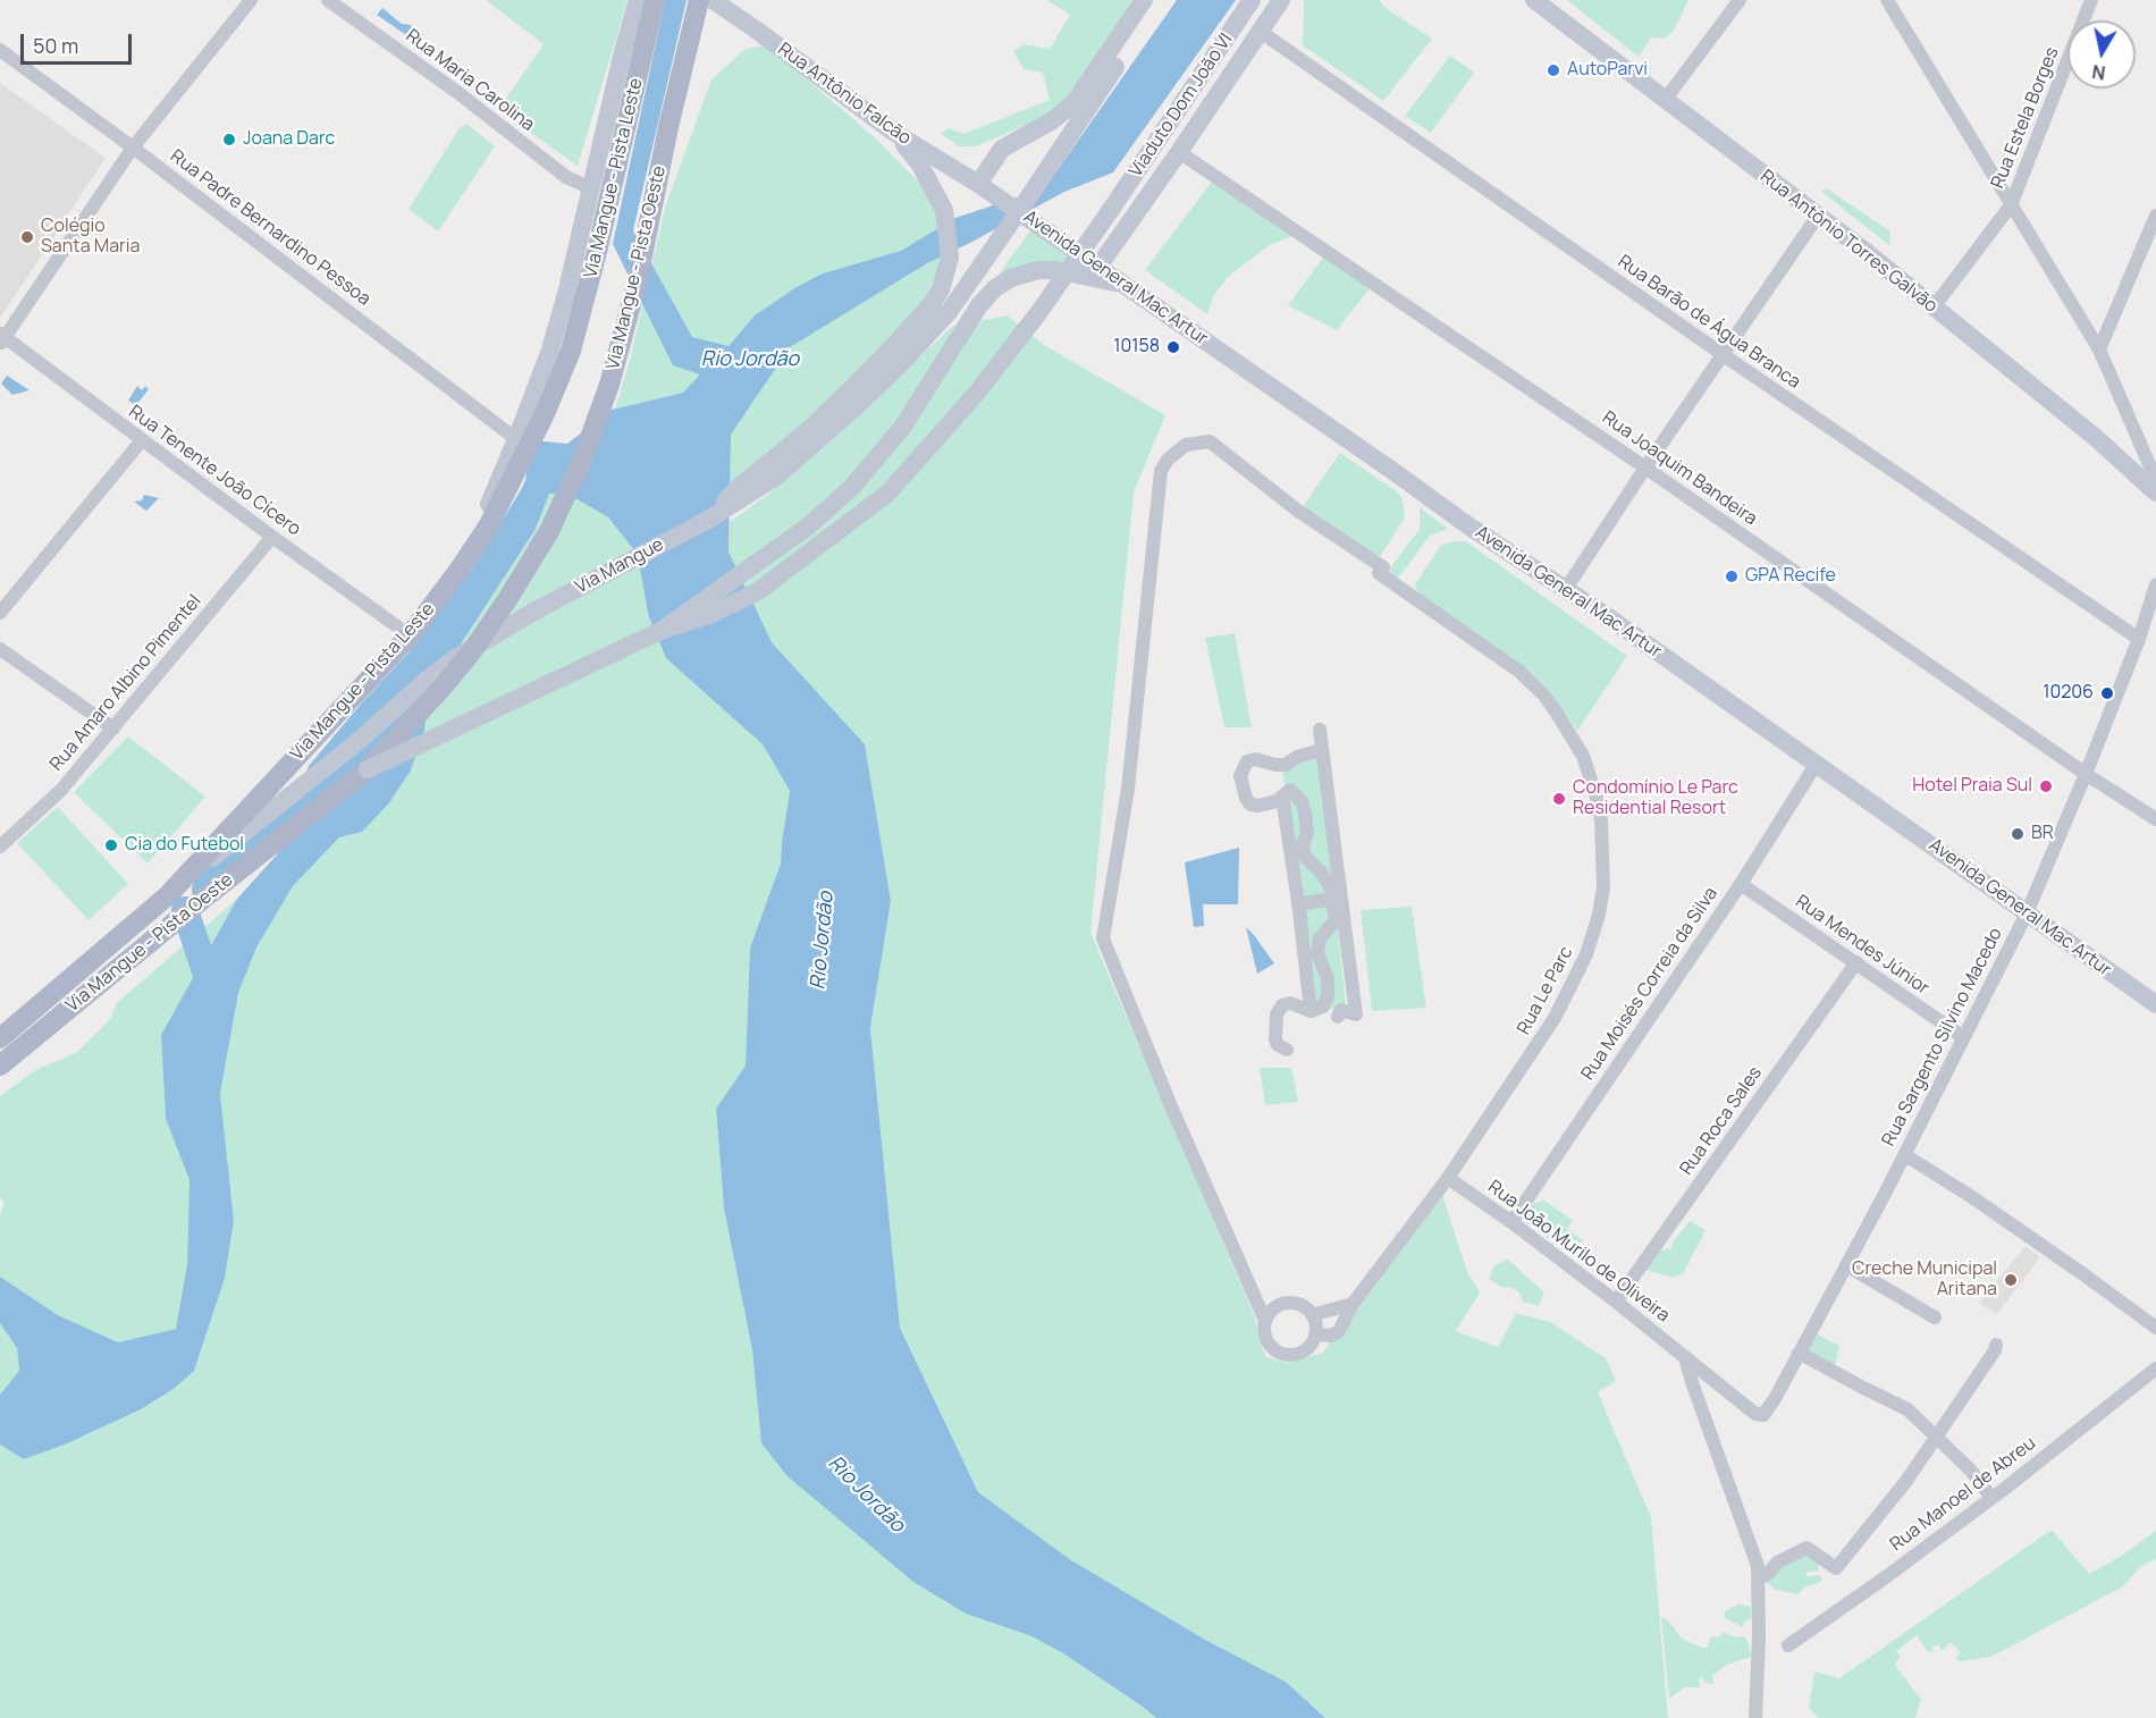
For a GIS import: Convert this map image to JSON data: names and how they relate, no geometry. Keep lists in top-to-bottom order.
{
  "streets": {
    "main road": [
      "Rua Antônio Falcão",
      "Viaduto Dom João VI",
      "Via Mangue - Pista Leste",
      "Rua Antônio Torres Galvão",
      "Via Mangue - Pista Oeste",
      "Avenida General Mac Artur",
      "Via Mangue"
    ],
    "street": [
      "Rua Maria Carolina",
      "Rua Estela Borges",
      "Rua Padre Bernardino Pessoa",
      "Rua Barão de Água Branca",
      "Rua Joaquim Bandeira",
      "Rua Tenente João Cícero",
      "Rua Amaro Albino Pimentel",
      "Rua Mendes Júnior",
      "Rua Moisés Correia da Silva",
      "Rua Le Parc",
      "Rua Sargento Silvino Macedo",
      "Rua Roca Sales",
      "Rua João Murilo de Oliveira",
      "Rua Manoel de Abreu"
    ]
  },
  "crossings": [
    ["Rua Antônio Falcão", "Via Mangue - Pista Oeste"],
    ["Rua Antônio Falcão", "Avenida General Mac Artur"],
    ["Rua Estela Borges", "Rua Antônio Torres Galvão"],
    ["Via Mangue - Pista Leste", "Rua Tenente João Cícero"],
    ["Via Mangue - Pista Leste", "Via Mangue"],
    ["Avenida General Mac Artur", "Rua Moisés Correia da Silva"],
    ["Avenida General Mac Artur", "Rua Sargento Silvino Macedo"],
    ["Rua Barão de Água Branca", "Rua Sargento Silvino Macedo"],
    ["Rua Joaquim Bandeira", "Rua Sargento Silvino Macedo"],
    ["Rua Tenente João Cícero", "Rua Amaro Albino Pimentel"],
    ["Rua Mendes Júnior", "Rua Moisés Correia da Silva"],
    ["Rua Mendes Júnior", "Rua Sargento Silvino Macedo"],
    ["Rua Mendes Júnior", "Rua Roca Sales"],
    ["Rua Moisés Correia da Silva", "Rua João Murilo de Oliveira"],
    ["Rua Le Parc", "Rua João Murilo de Oliveira"],
    ["Rua Sargento Silvino Macedo", "Rua João Murilo de Oliveira"],
    ["Rua Roca Sales", "Rua João Murilo de Oliveira"]
  ],
  "water": ["Rio Jordão"],
  "places": [
    "AutoParvi",
    "Joana Darc",
    "Colégio Santa Maria",
    "10158",
    "GPA Recife",
    "10206",
    "Hotel Praia Sul",
    "Condomínio Le Parc Residential Resort",
    "BR",
    "Cia do Futebol",
    "Creche Municipal Aritana"
  ],
  "scale_bar": "50 m",
  "north": "bottom"
}
